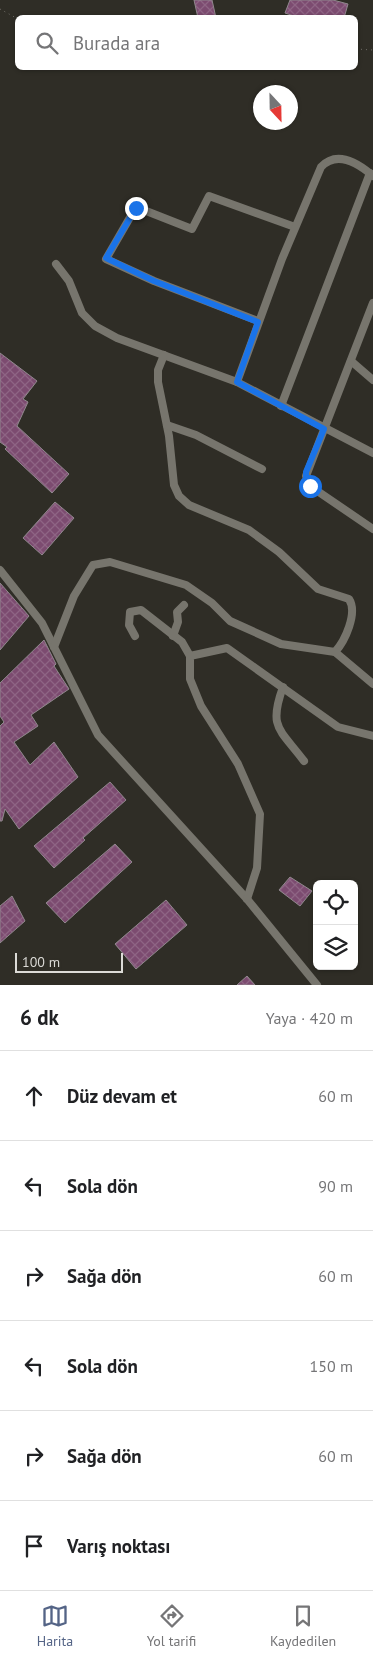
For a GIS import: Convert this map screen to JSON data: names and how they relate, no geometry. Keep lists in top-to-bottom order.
{
  "scale_bar": "100 m",
  "north": "bottom",
  "page": {
    "search": "Burada ara",
    "scale": "100 m",
    "heading": ["6 dk", "Yaya · 420 m"],
    "list": [
      ["Düz devam et", "60 m"],
      ["Sola dön", "90 m"],
      ["Sağa dön", "60 m"],
      ["Sola dön", "150 m"],
      ["Sağa dön", "60 m"],
      "Varış noktası"
    ],
    "nav": ["Harita", "Yol tarifi", "Kaydedilen"]
  }
}
